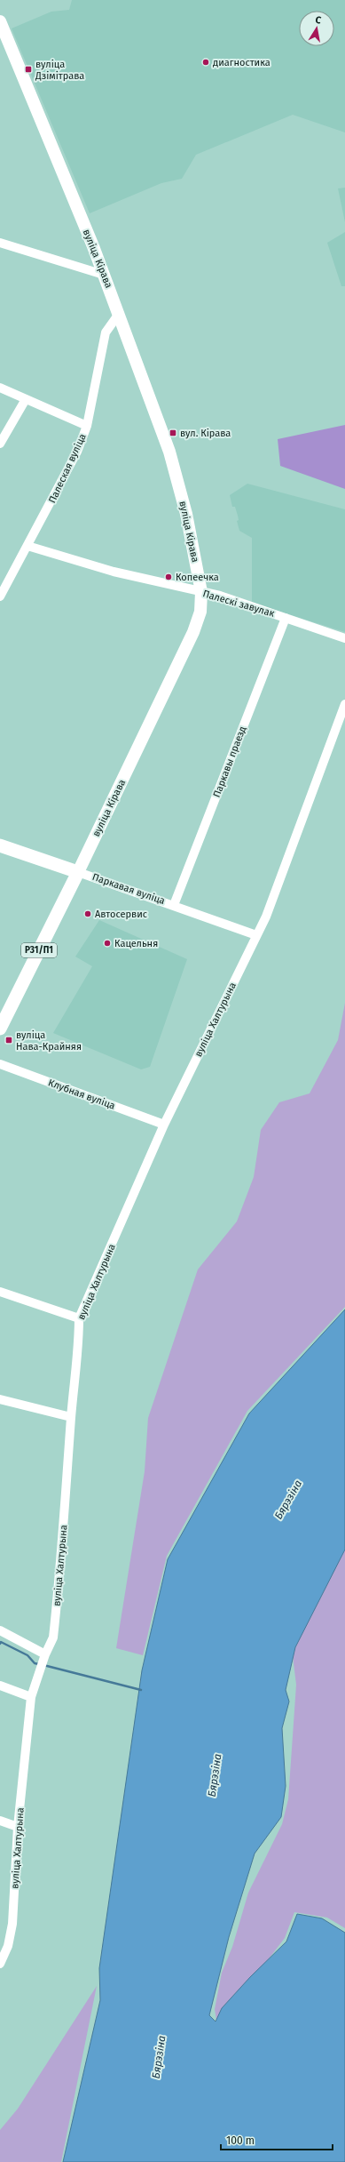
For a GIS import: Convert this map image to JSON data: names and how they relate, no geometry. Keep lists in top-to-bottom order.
{
  "streets": {
    "main road": ["вуліца Кірава", "Паркавая вуліца", "Р31/П1"],
    "street": [
      "Палеская вуліца",
      "Палескі завулак",
      "Паркавы праезд",
      "вуліца Халтурына",
      "Клубная вуліца"
    ]
  },
  "crossings": [
    ["вуліца Кірава", "Палеская вуліца"],
    ["вуліца Кірава", "Палескі завулак"],
    ["вуліца Кірава", "Паркавая вуліца"],
    ["Палеская вуліца", "Палескі завулак"],
    ["Палескі завулак", "Паркавы праезд"],
    ["Паркавы праезд", "Паркавая вуліца"],
    ["Паркавая вуліца", "вуліца Халтурына"],
    ["вуліца Халтурына", "Клубная вуліца"]
  ],
  "water": ["Бярэзіна"],
  "places": {
    "other": [
      "диагностика",
      "Копеечка",
      "Автосервис",
      "Кацельня"
    ],
    "transit": ["вуліца Дзімітрава", "вул. Кірава", "вуліца Нава-Крайняя"]
  },
  "scale_bar": "100 m",
  "north": "top"
}
